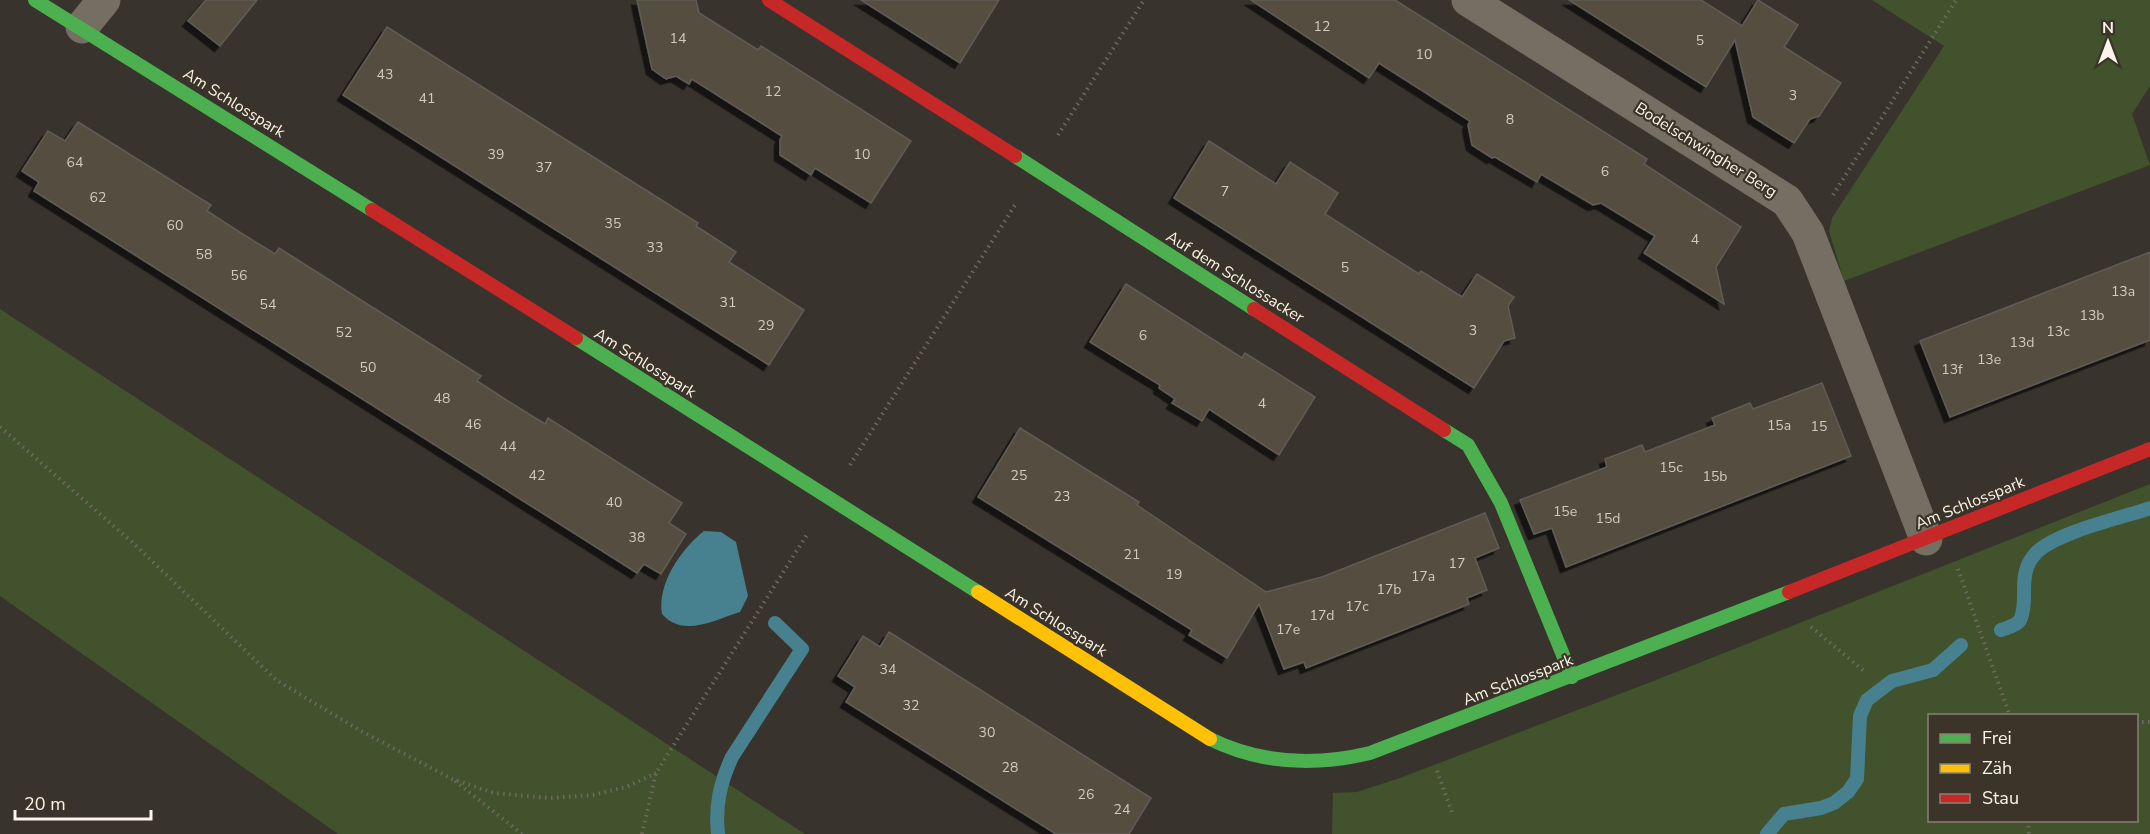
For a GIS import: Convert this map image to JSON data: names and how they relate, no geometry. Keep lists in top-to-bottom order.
{
  "streets": {
    "street": ["Am Schlosspark", "Bodelschwingher Berg", "Auf dem Schlossacker"]
  },
  "crossings": [
    ["Am Schlosspark", "Bodelschwingher Berg"],
    ["Am Schlosspark", "Auf dem Schlossacker"]
  ],
  "house_numbers": [
    "12",
    "14",
    "5",
    "10",
    "43",
    "12",
    "3",
    "41",
    "8",
    "39",
    "10",
    "64",
    "37",
    "6",
    "7",
    "62",
    "35",
    "60",
    "4",
    "33",
    "58",
    "5",
    "56",
    "13a",
    "31",
    "54",
    "13b",
    "29",
    "3",
    "13c",
    "52",
    "6",
    "13d",
    "13e",
    "50",
    "13f",
    "48",
    "4",
    "46",
    "15a",
    "15",
    "44",
    "15c",
    "42",
    "25",
    "15b",
    "23",
    "40",
    "15e",
    "15d",
    "38",
    "21",
    "17",
    "19",
    "17a",
    "17b",
    "17c",
    "17d",
    "17e",
    "34",
    "32",
    "30",
    "28",
    "26",
    "24"
  ],
  "legend": ["Frei", "Zäh", "Stau"],
  "scale_bar": "20 m",
  "north": "top"
}
